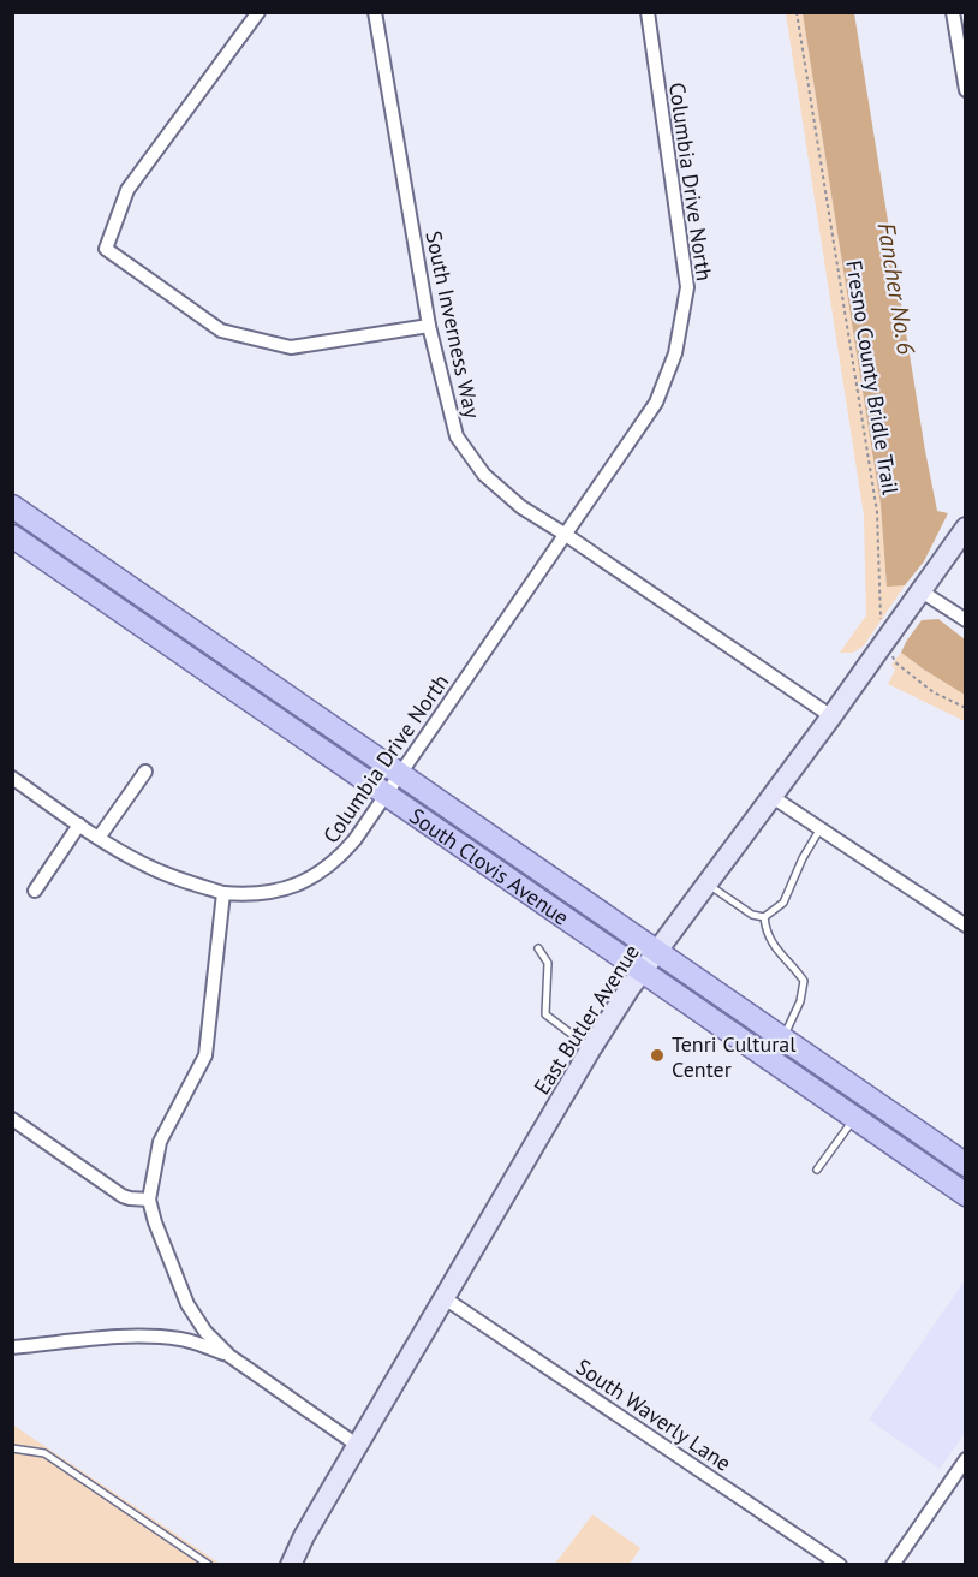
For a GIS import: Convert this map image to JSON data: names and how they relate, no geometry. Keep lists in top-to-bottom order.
{
  "streets": {
    "main road": ["South Clovis Avenue"],
    "street": [
      "Columbia Drive North",
      "South Inverness Way",
      "East Butler Avenue",
      "South Waverly Lane"
    ],
    "path": ["Fresno County Bridle Trail"]
  },
  "crossings": [
    ["Columbia Drive North", "South Inverness Way"],
    ["Columbia Drive North", "South Clovis Avenue"],
    ["South Inverness Way", "East Butler Avenue"],
    ["Fresno County Bridle Trail", "East Butler Avenue"],
    ["South Clovis Avenue", "East Butler Avenue"],
    ["East Butler Avenue", "South Waverly Lane"]
  ],
  "water": ["Fancher No. 6"],
  "places": ["Tenri Cultural Center"]
}
